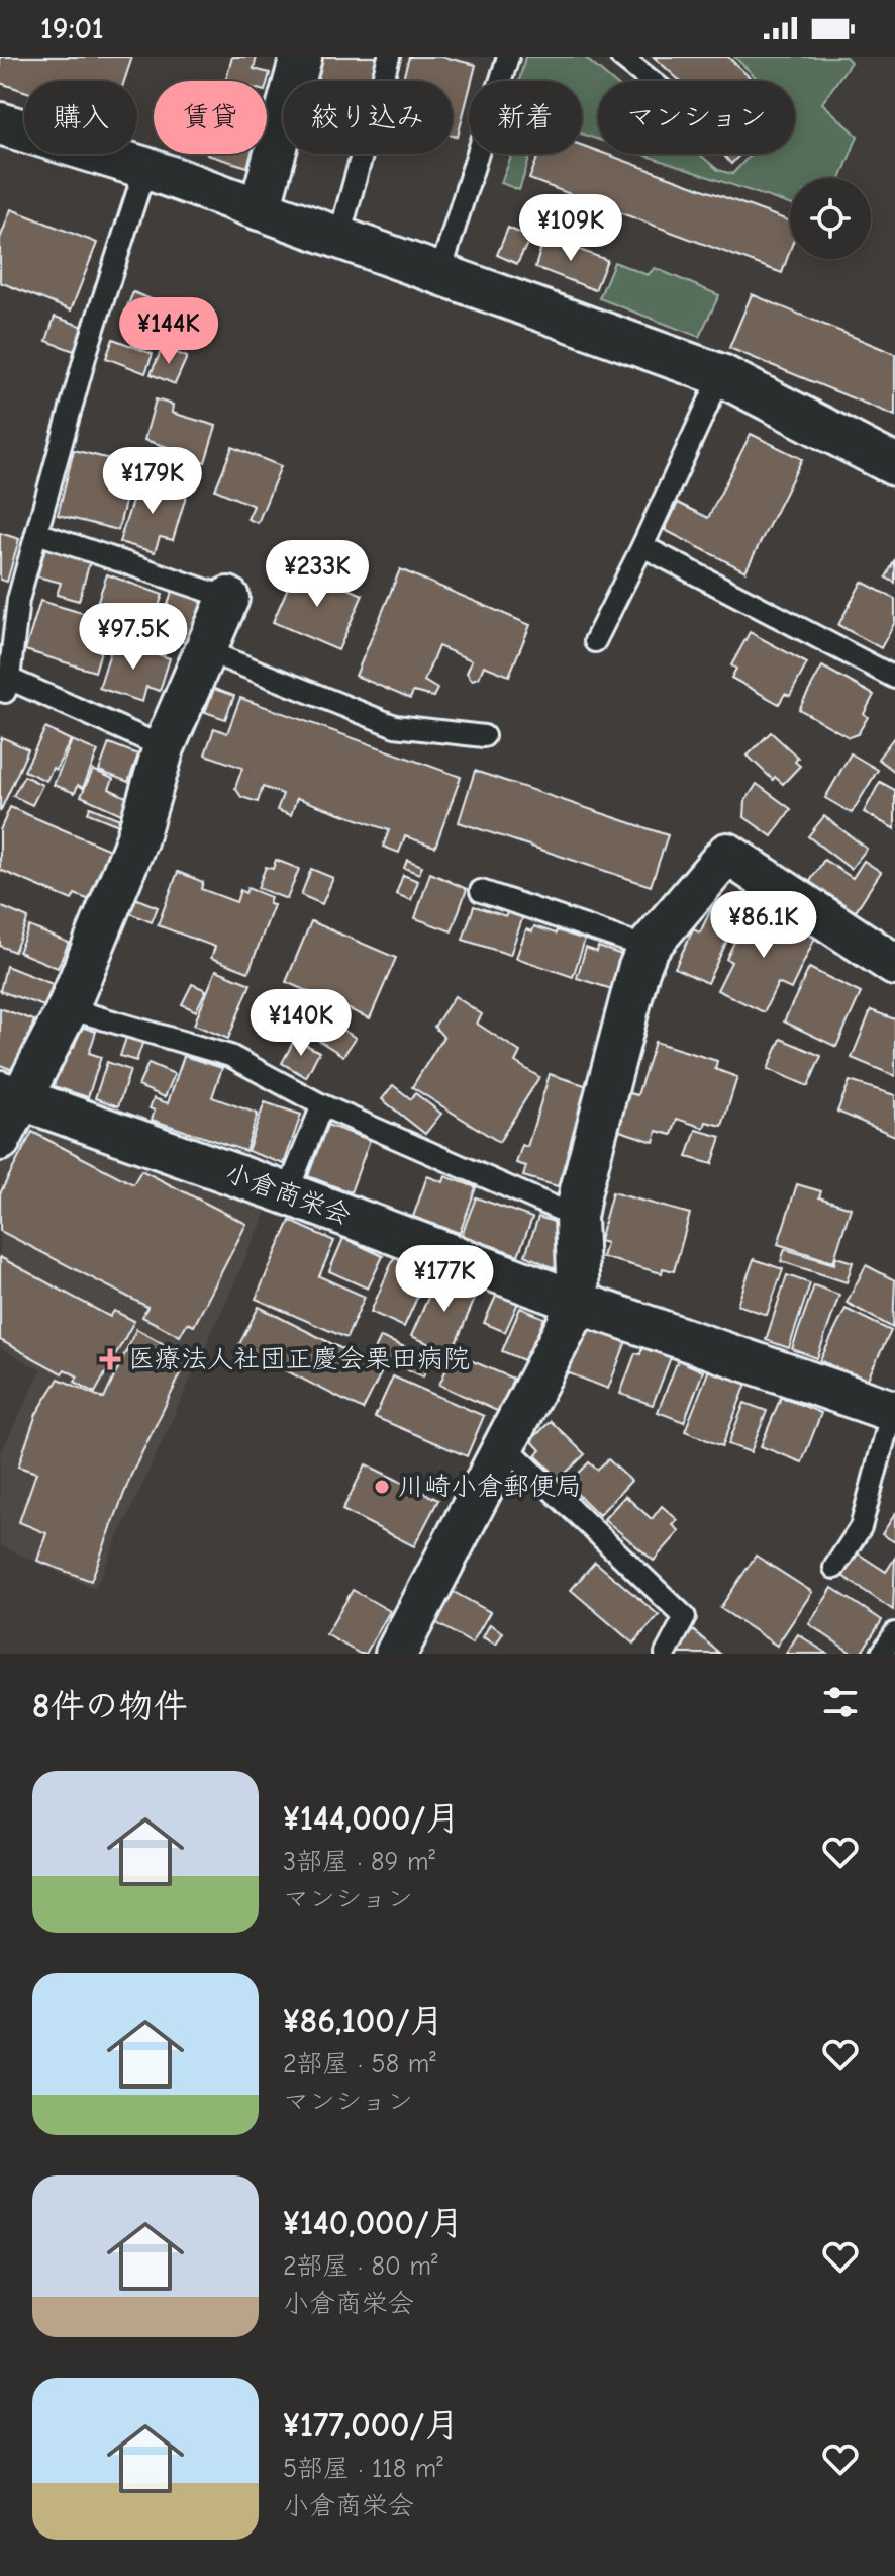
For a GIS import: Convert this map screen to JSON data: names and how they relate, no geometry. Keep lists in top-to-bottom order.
{
  "streets": {
    "street": ["小倉商栄会"]
  },
  "places": {
    "health": ["医療法人社団正慶会栗田病院"],
    "other": ["川崎小倉郵便局"]
  },
  "page": {
    "status": "19:01",
    "chip": [
      "購入",
      "賃貸",
      "絞り込み",
      "新着",
      "マンション"
    ],
    "price": [
      "¥109K",
      "¥144K",
      "¥179K",
      "¥233K",
      "¥97.5K",
      "¥86.1K",
      "¥140K",
      "¥177K"
    ],
    "heading": "8件の物件",
    "list": [
      {
        "name": "¥144,000/月",
        "note": "3部屋 · 89 m² · マンション"
      },
      {
        "name": "¥86,100/月",
        "note": "2部屋 · 58 m² · マンション"
      },
      {
        "name": "¥140,000/月",
        "note": "2部屋 · 80 m² · 小倉商栄会"
      },
      {
        "name": "¥177,000/月",
        "note": "5部屋 · 118 m² · 小倉商栄会"
      }
    ]
  }
}
